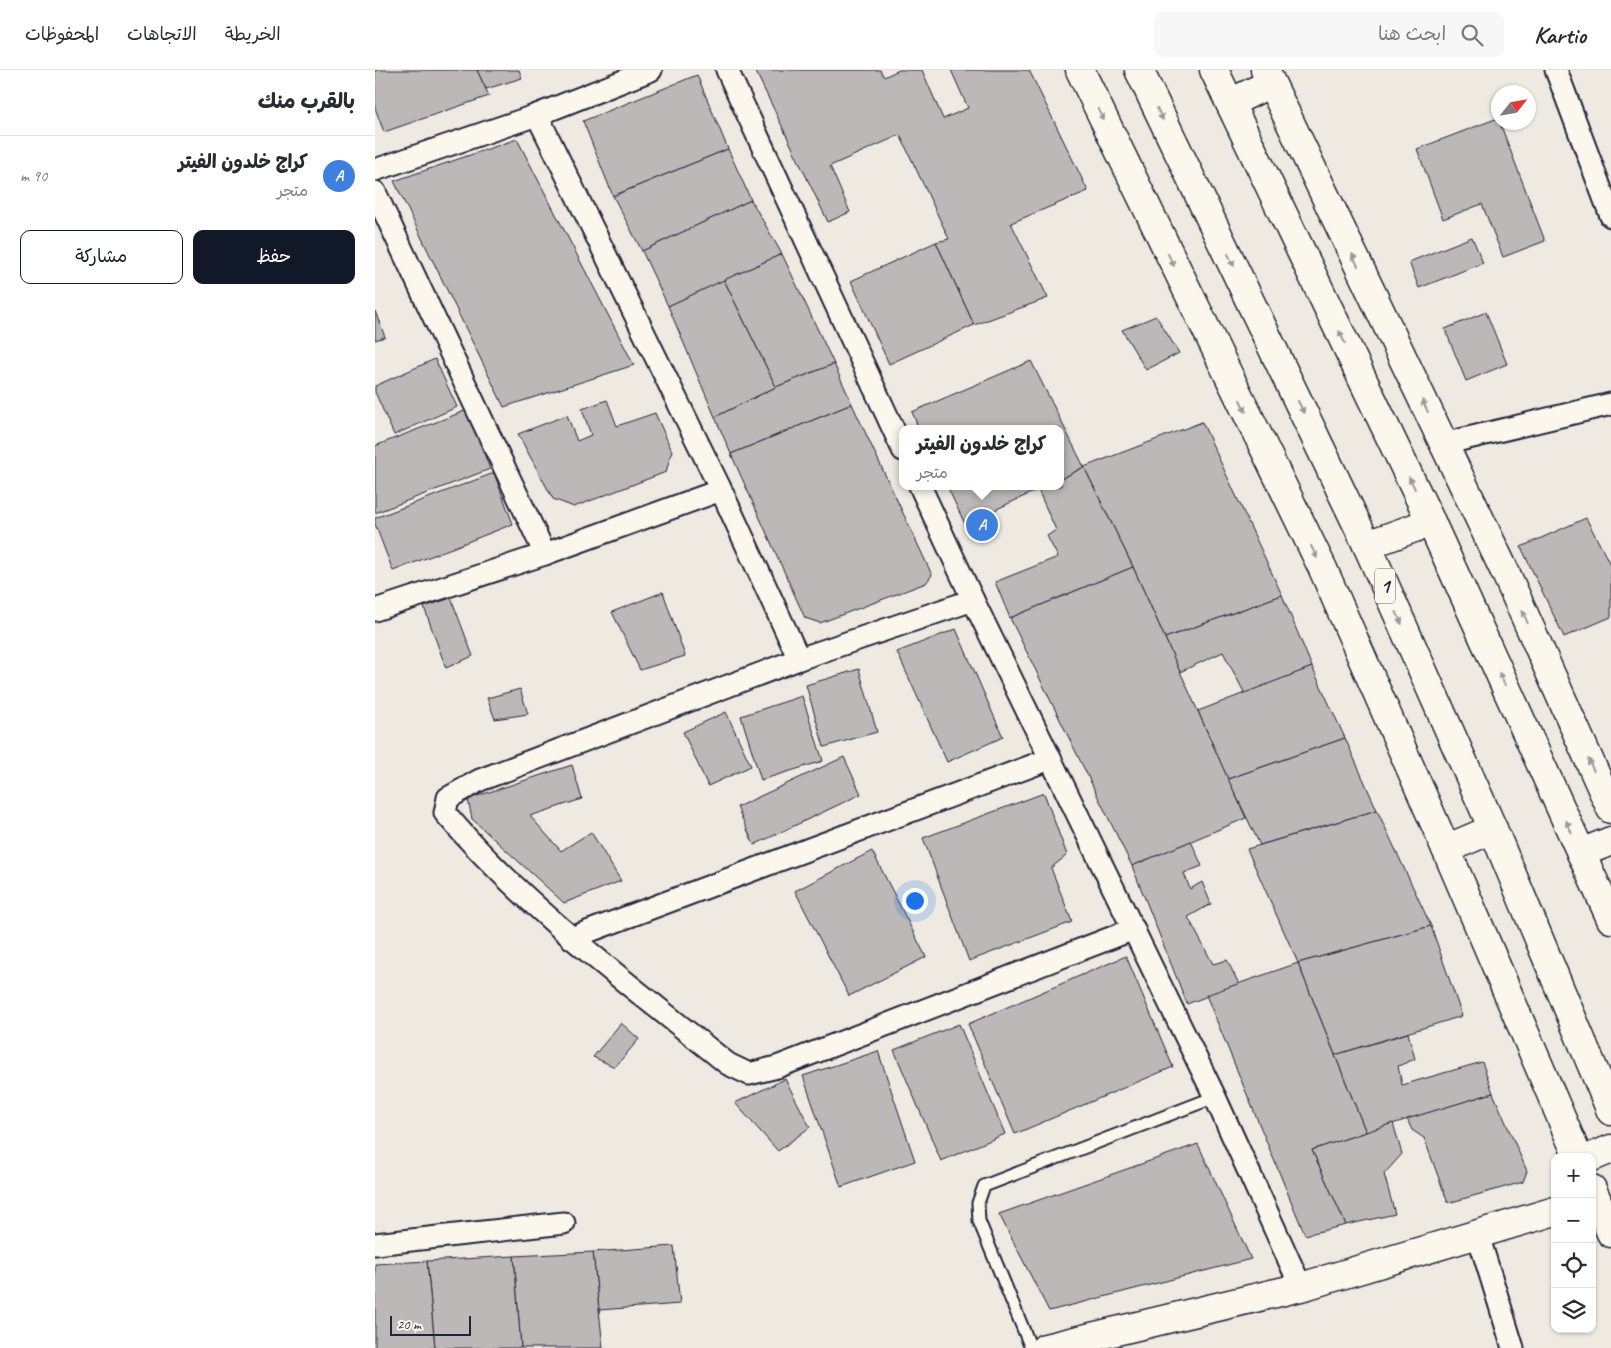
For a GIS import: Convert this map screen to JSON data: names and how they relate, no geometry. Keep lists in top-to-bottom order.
{
  "streets": {
    "main road": ["1"]
  },
  "scale_bar": "20 m",
  "north": "top right",
  "page": {
    "header": "Kartio",
    "search": "ابحث هنا",
    "nav": ["الخريطة", "الاتجاهات", "المحفوظات"],
    "heading": "بالقرب منك",
    "list": [
      {
        "mark": "A",
        "name": "كراج خلدون الفيتر",
        "note": "متجر",
        "value": "90 m"
      }
    ],
    "buttons": ["حفظ", "مشاركة"],
    "popup": ["كراج خلدون الفيتر", "متجر"],
    "pins": "A",
    "map_buttons": ["+", "−"],
    "scale": "20 m"
  }
}
